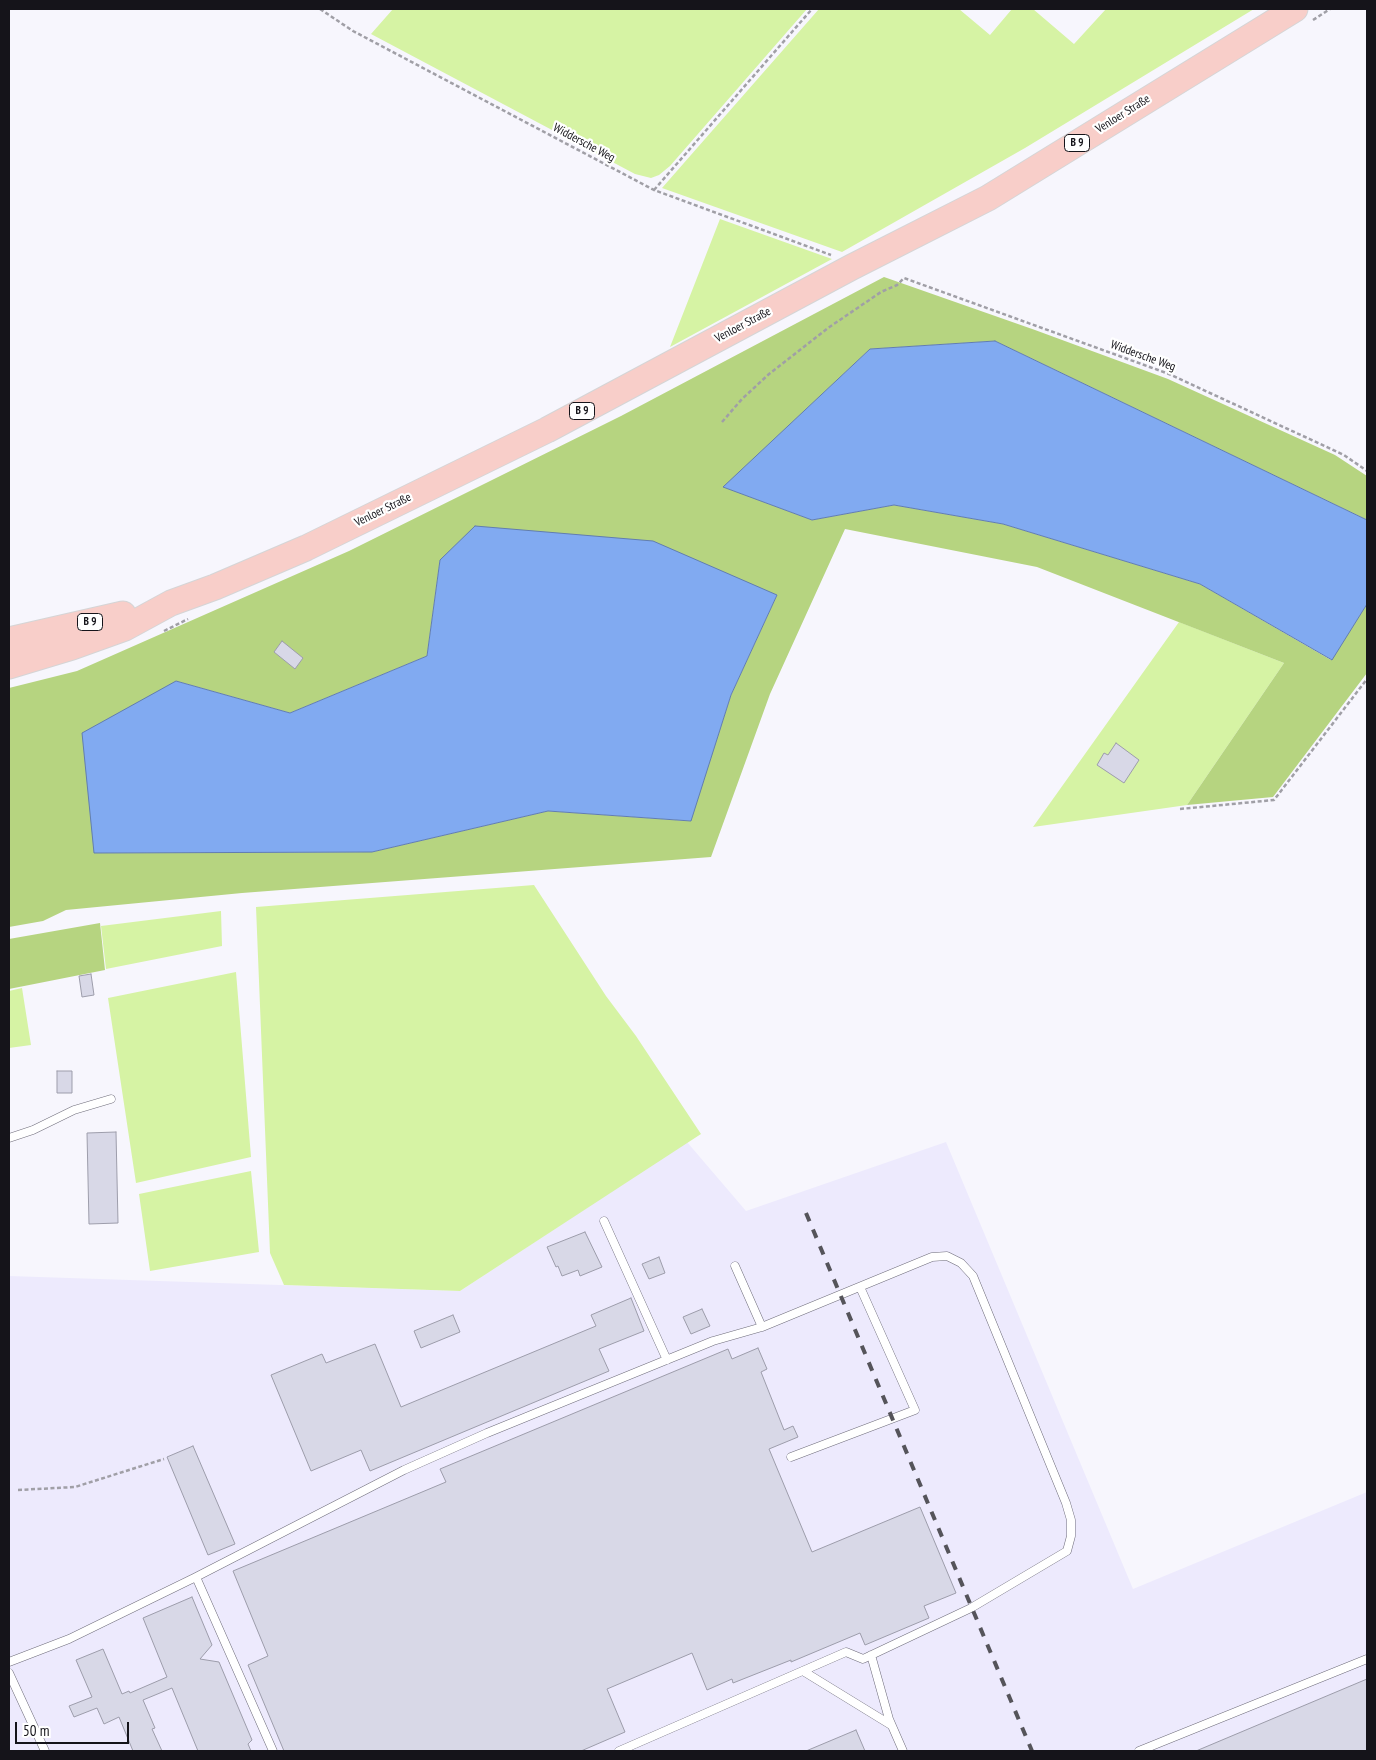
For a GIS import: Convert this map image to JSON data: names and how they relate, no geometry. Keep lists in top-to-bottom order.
{
  "streets": {
    "main road": ["Venloer Straße", "B 9"],
    "path": ["Widdersche Weg"]
  },
  "crossings": [
    ["Venloer Straße", "Widdersche Weg"]
  ],
  "scale_bar": "50 m"
}
